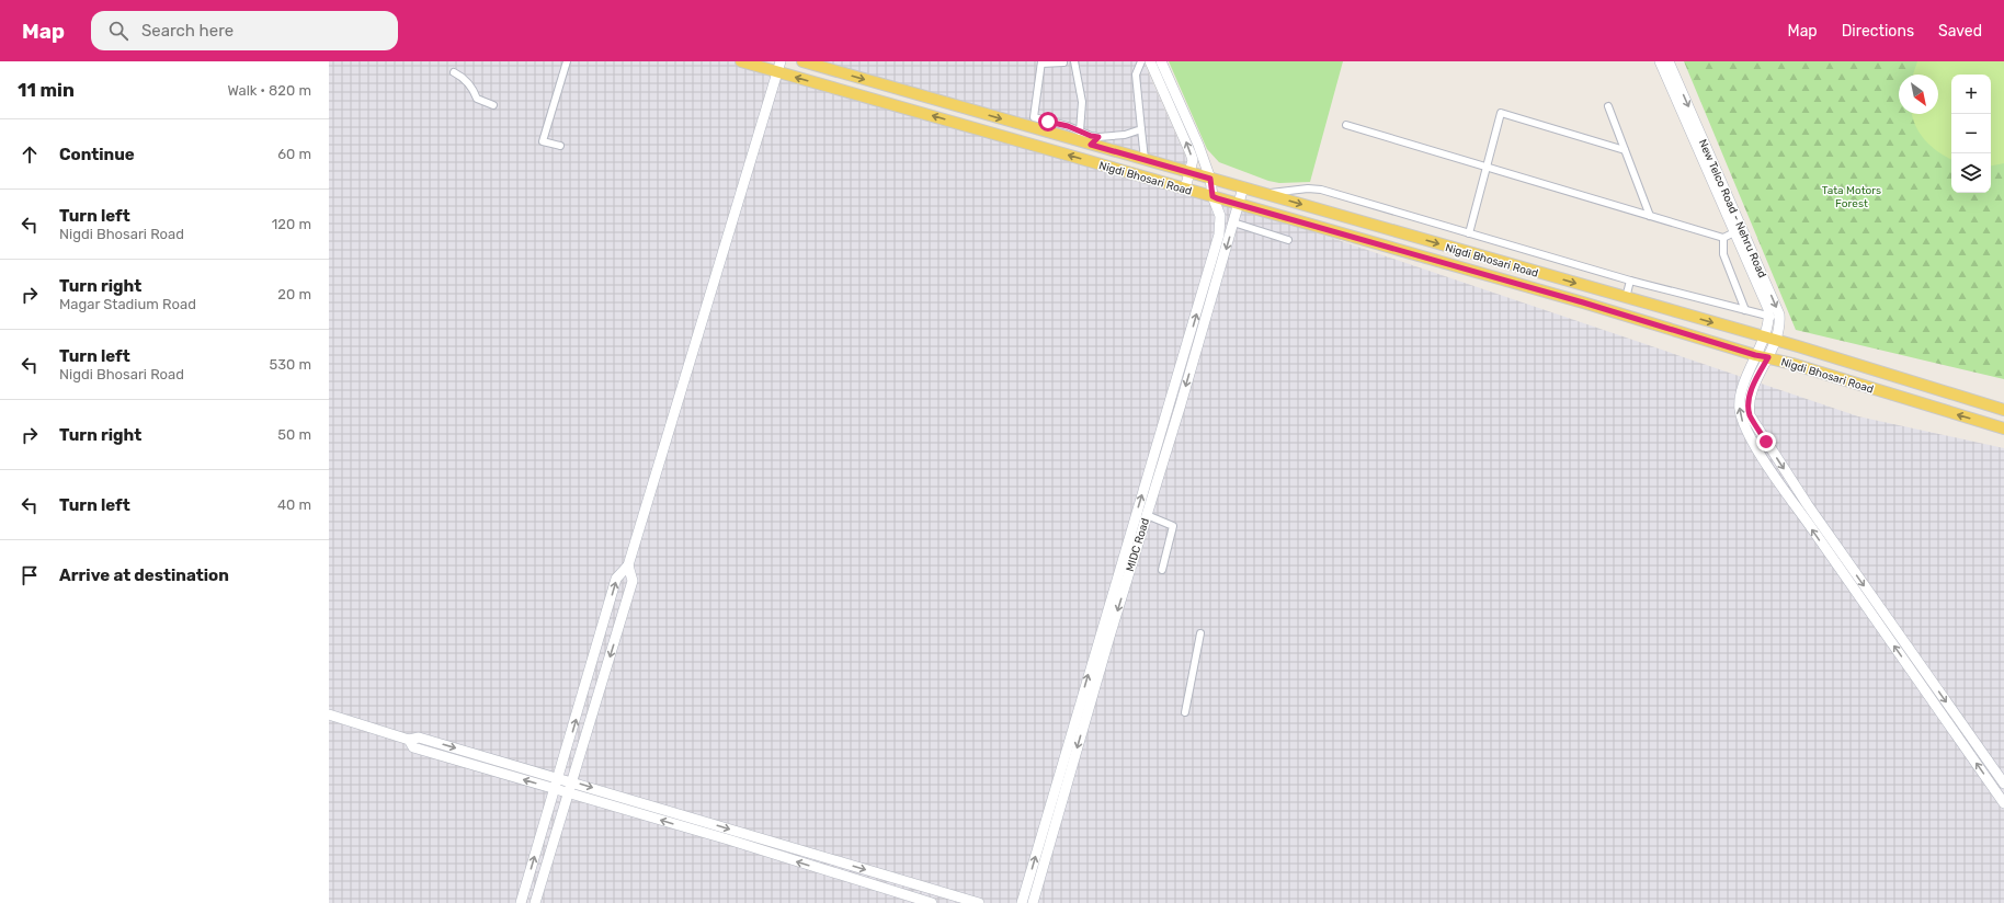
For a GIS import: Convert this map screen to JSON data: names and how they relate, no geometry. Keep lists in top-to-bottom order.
{
  "streets": {
    "main road": ["Nigdi Bhosari Road"],
    "street": ["New Telco Road - Nehru Road", "MIDC Road"]
  },
  "crossings": [
    ["Nigdi Bhosari Road", "New Telco Road - Nehru Road"],
    ["Nigdi Bhosari Road", "MIDC Road"]
  ],
  "parks": ["Tata Motors Forest"],
  "north": "bottom right",
  "page": {
    "header": "Map",
    "search": "Search here",
    "nav": ["Map", "Directions", "Saved"],
    "heading": ["11 min", "Walk · 820 m"],
    "map_buttons": ["+", "−"],
    "list": [
      ["Continue", "60 m"],
      ["Turn left", "Nigdi Bhosari Road", "120 m"],
      ["Turn right", "Magar Stadium Road", "20 m"],
      ["Turn left", "Nigdi Bhosari Road", "530 m"],
      ["Turn right", "50 m"],
      ["Turn left", "40 m"],
      "Arrive at destination"
    ]
  }
}
